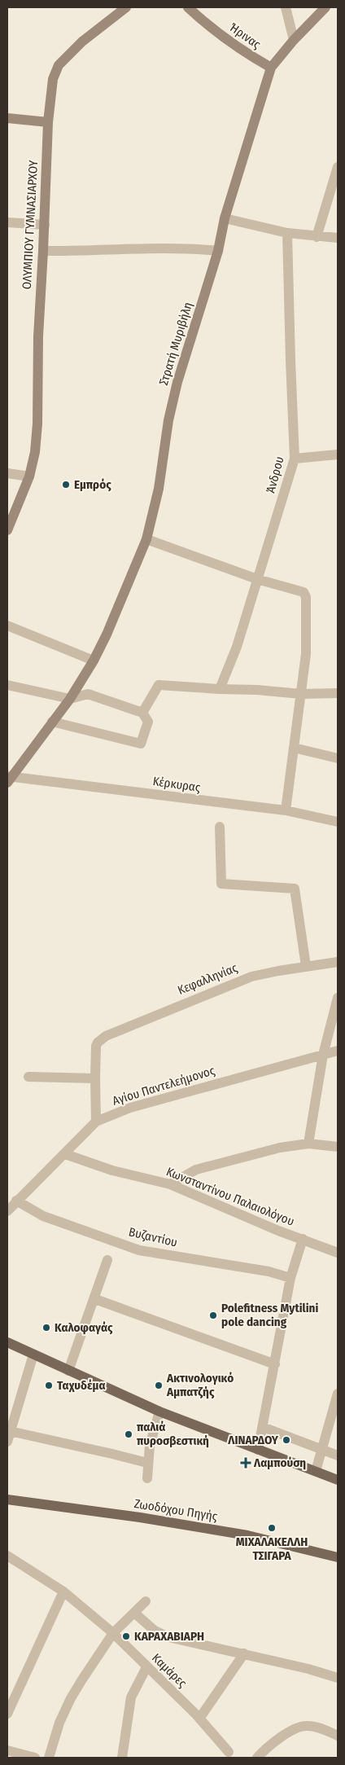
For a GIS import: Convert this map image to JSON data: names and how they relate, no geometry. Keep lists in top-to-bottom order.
{
  "streets": {
    "main road": [
      "Ήρινας",
      "ΟΛΥΜΠΙΟΥ ΓΥΜΝΑΣΙΑΡΧΟΥ",
      "Στρατή Μυριβήλη",
      "Ζωοδόχου Πηγής"
    ],
    "street": [
      "Άνδρου",
      "Κέρκυρας",
      "Κεφαλληνίας",
      "Αγίου Παντελεήμονος",
      "Κωνσταντίνου Παλαιολόγου",
      "Βυζαντίου",
      "Καμάρες"
    ]
  },
  "crossings": [
    ["Ήρινας", "Στρατή Μυριβήλη"],
    ["Στρατή Μυριβήλη", "Κέρκυρας"],
    ["Αγίου Παντελεήμονος", "Κωνσταντίνου Παλαιολόγου"],
    ["Αγίου Παντελεήμονος", "Βυζαντίου"]
  ],
  "places": {
    "other": [
      "Εμπρός",
      "Polefitness Mytilini pole dancing",
      "Καλοφαγάς",
      "Ταχυδέμα",
      "Ακτινολογικό Αμπατζής",
      "παλιά πυροσβεστική",
      "ΛΙΝΑΡΔΟΥ",
      "ΜΙΧΑΛΑΚΕΛΛΗ ΤΣΙΓΑΡΑ",
      "ΚΑΡΑΧΑΒΙΑΡΗ"
    ],
    "health": ["Λαμπούση"]
  }
}
